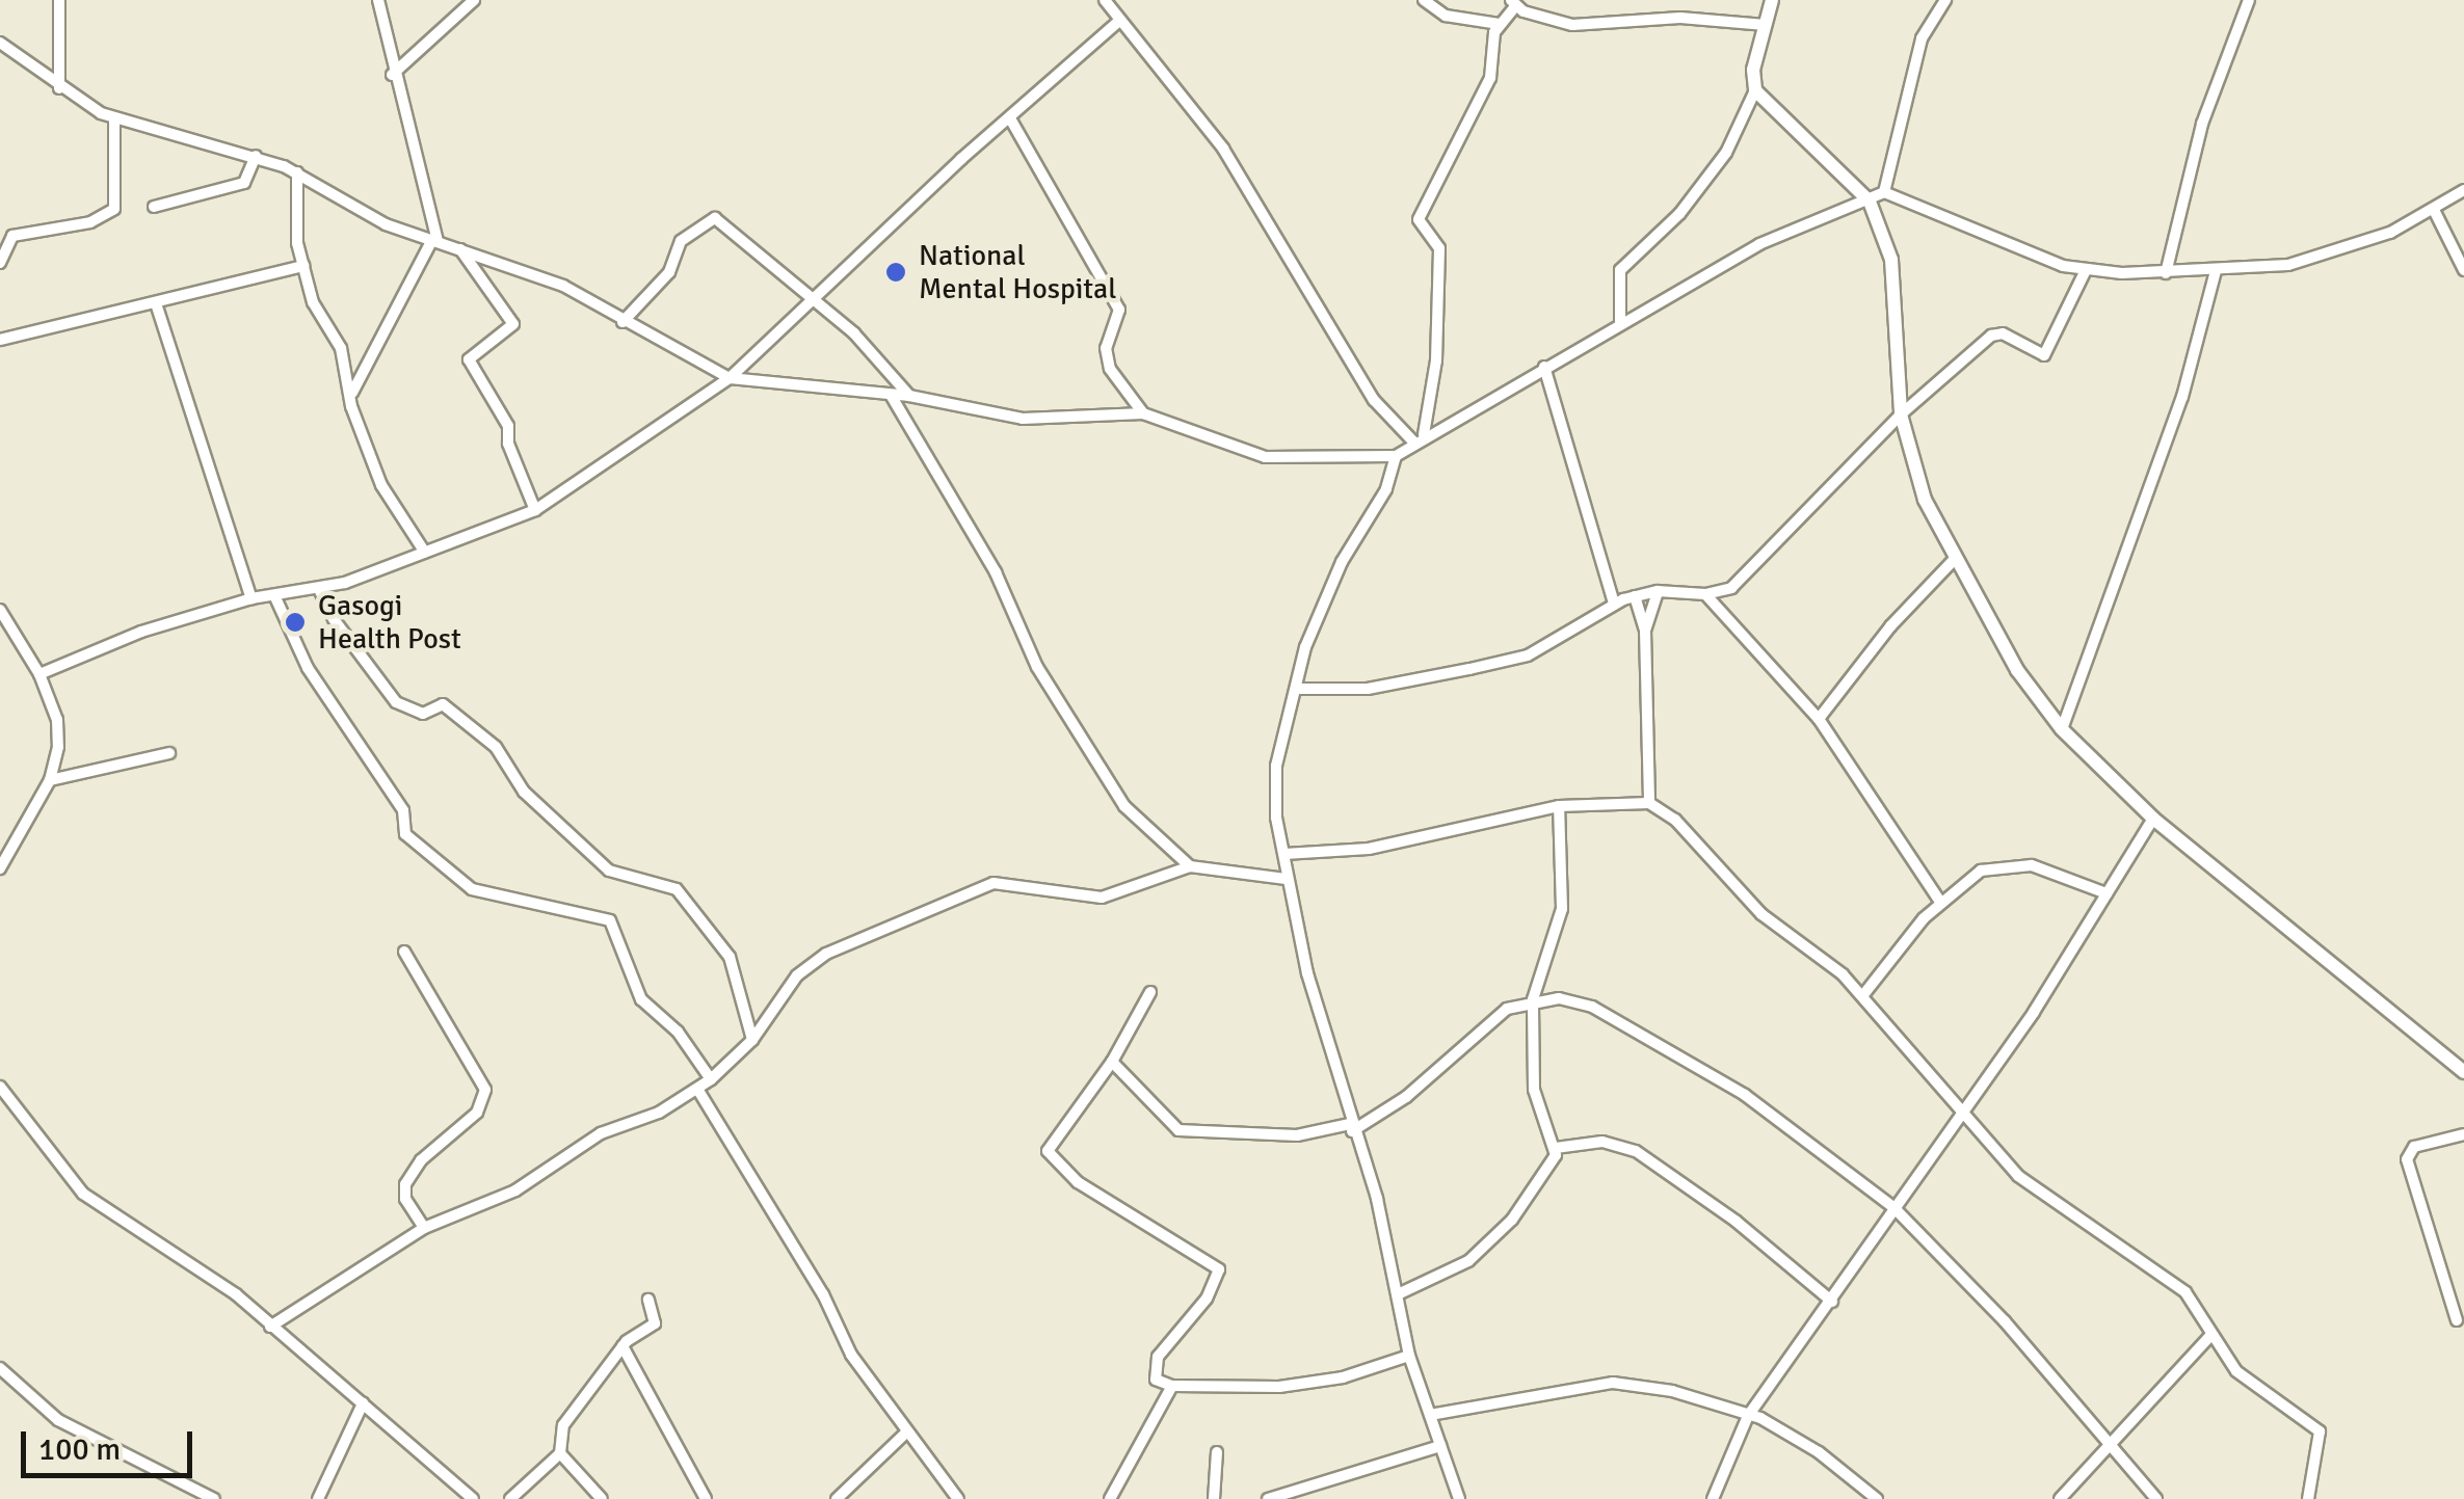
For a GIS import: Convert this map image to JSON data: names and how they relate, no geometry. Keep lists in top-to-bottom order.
{
  "places": ["National Mental Hospital", "Gasogi Health Post"],
  "scale_bar": "100 m"
}
